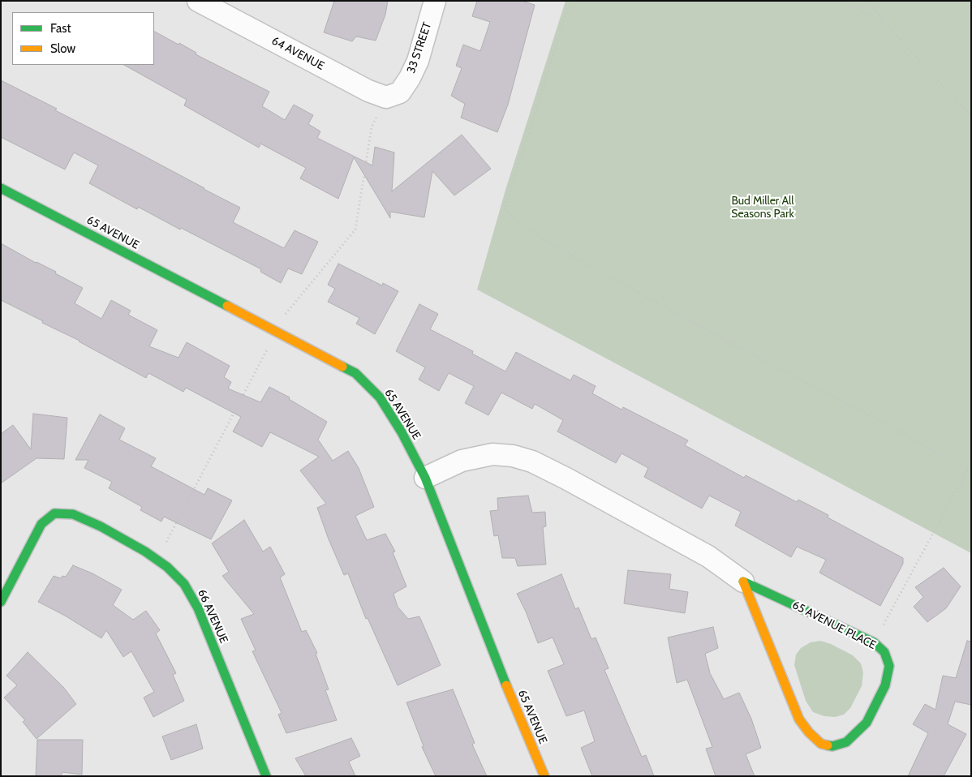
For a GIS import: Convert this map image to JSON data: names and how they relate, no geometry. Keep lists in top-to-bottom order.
{
  "streets": {
    "street": [
      "33 STREET",
      "64 AVENUE",
      "65 AVENUE",
      "66 AVENUE",
      "65 AVENUE PLACE"
    ]
  },
  "crossings": [
    ["33 STREET", "64 AVENUE"],
    ["65 AVENUE", "65 AVENUE PLACE"]
  ],
  "parks": ["Bud Miller All Seasons Park"],
  "legend": ["Fast", "Slow"]
}
